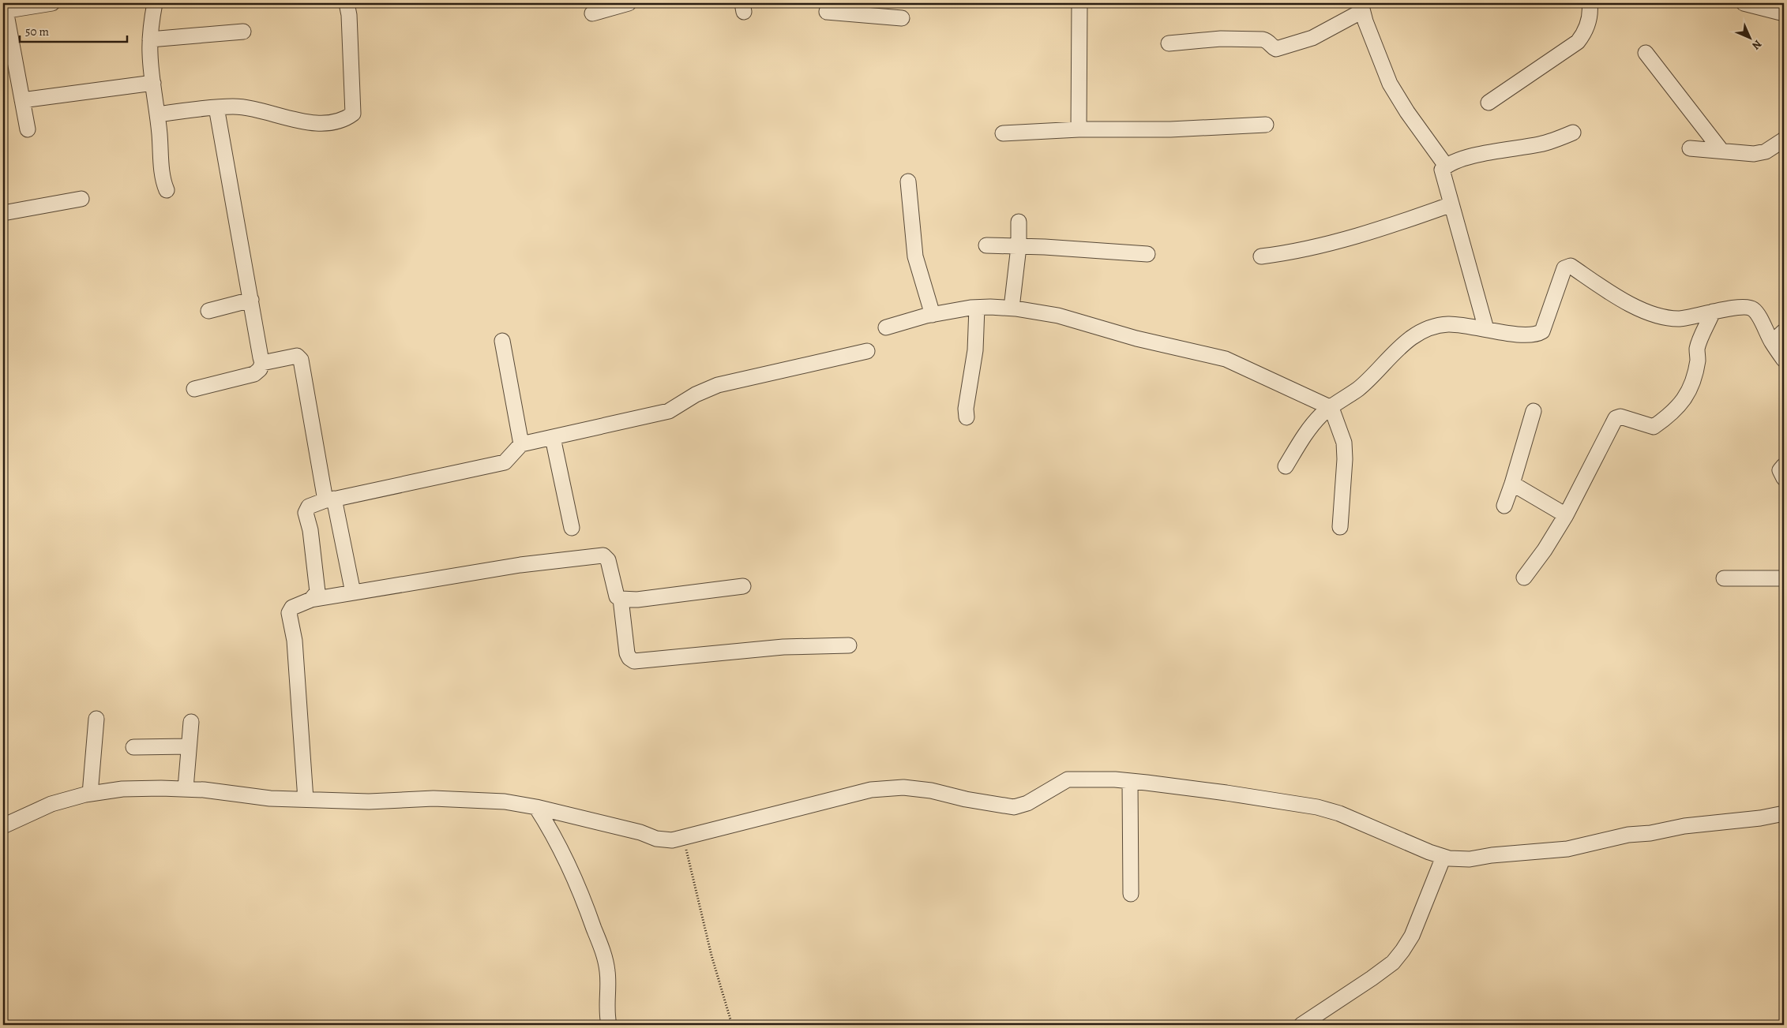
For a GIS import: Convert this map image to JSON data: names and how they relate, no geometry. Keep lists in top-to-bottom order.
{
  "scale_bar": "50 m",
  "north": "bottom right"
}
